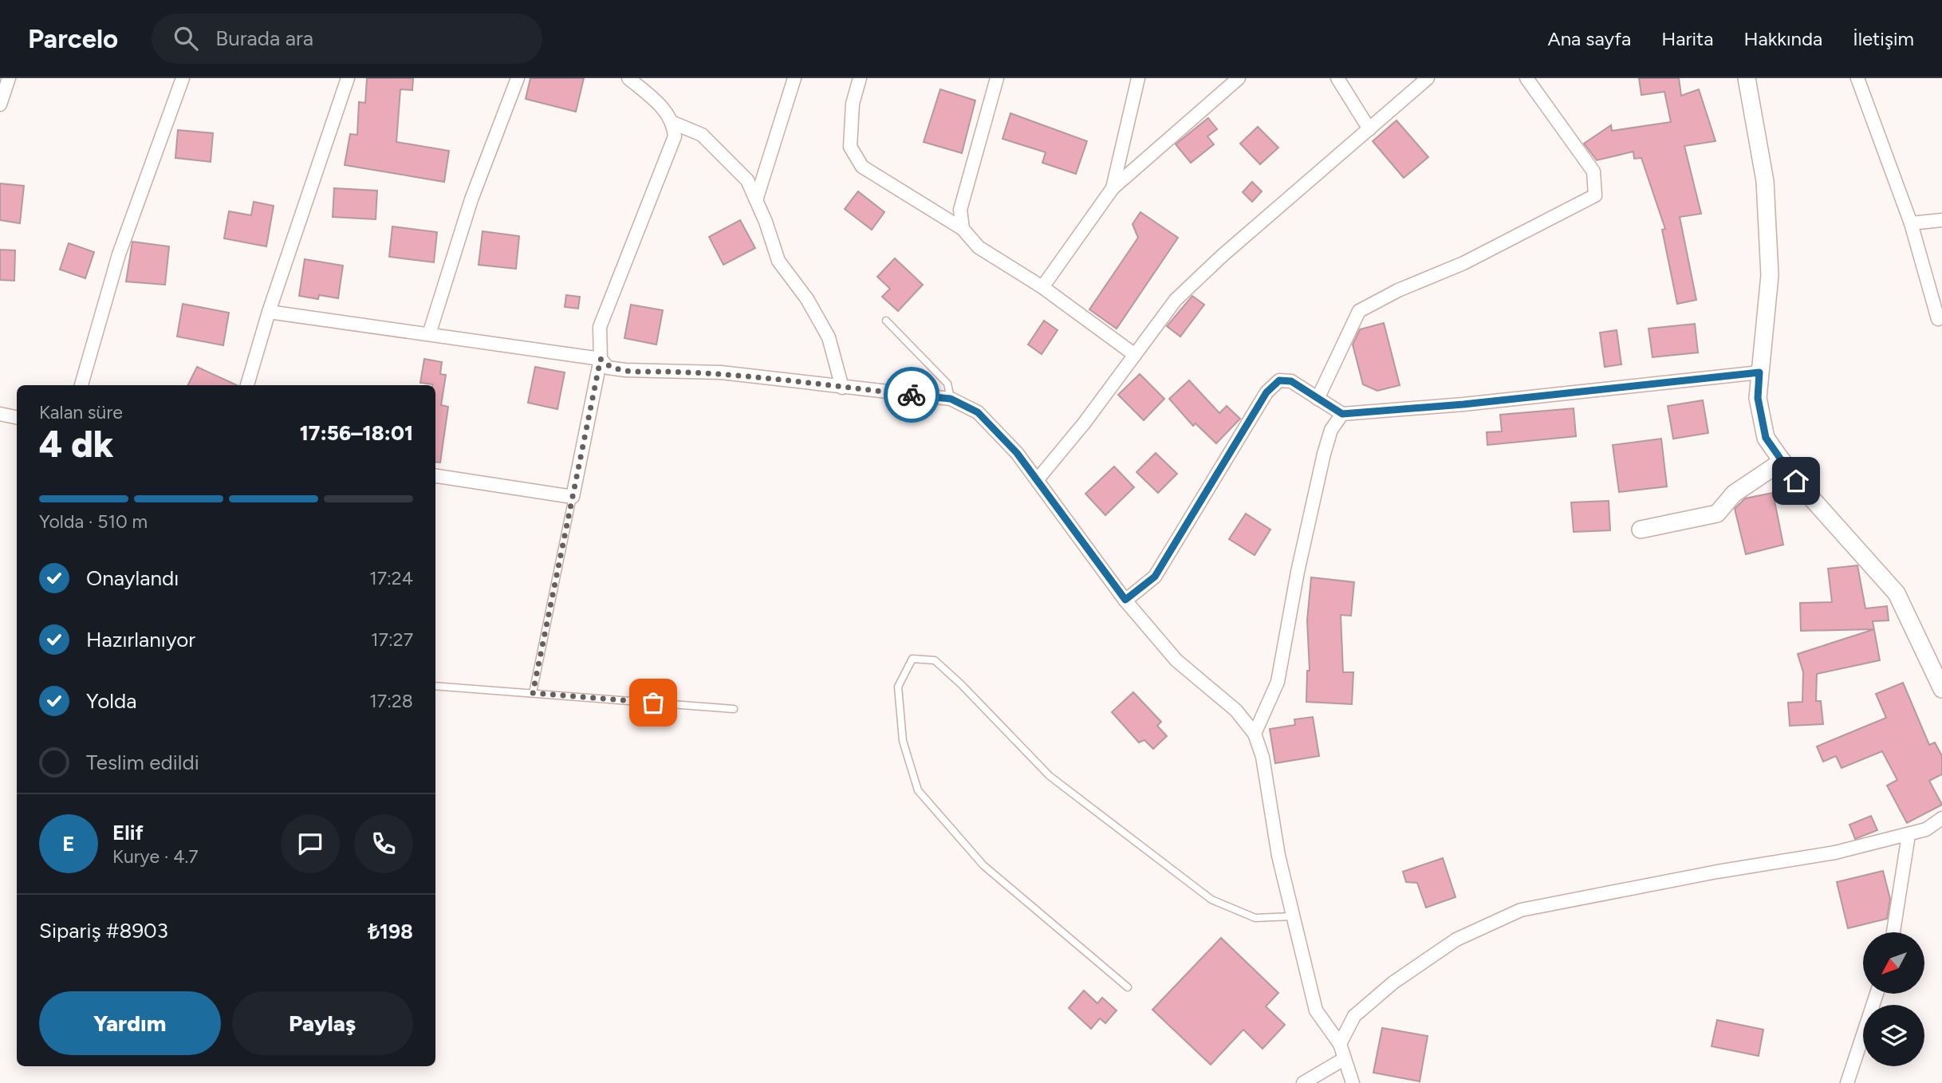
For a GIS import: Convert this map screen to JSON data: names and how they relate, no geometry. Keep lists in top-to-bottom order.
{
  "north": "bottom left",
  "page": {
    "header": "Parcelo",
    "search": "Burada ara",
    "nav": [
      "Ana sayfa",
      "Harita",
      "Hakkında",
      "İletişim"
    ],
    "heading": ["4 dk", "Kalan süre", "17:56–18:01"],
    "panel": [
      "Elif",
      "Kurye · 4.7",
      "Sipariş #8903",
      "₺198"
    ],
    "bar": "Yolda · 510 m",
    "list": [
      ["Onaylandı", "17:24"],
      ["Hazırlanıyor", "17:27"],
      ["Yolda", "17:28"],
      "Teslim edildi"
    ],
    "round": "E",
    "buttons": ["Yardım", "Paylaş"]
  }
}
